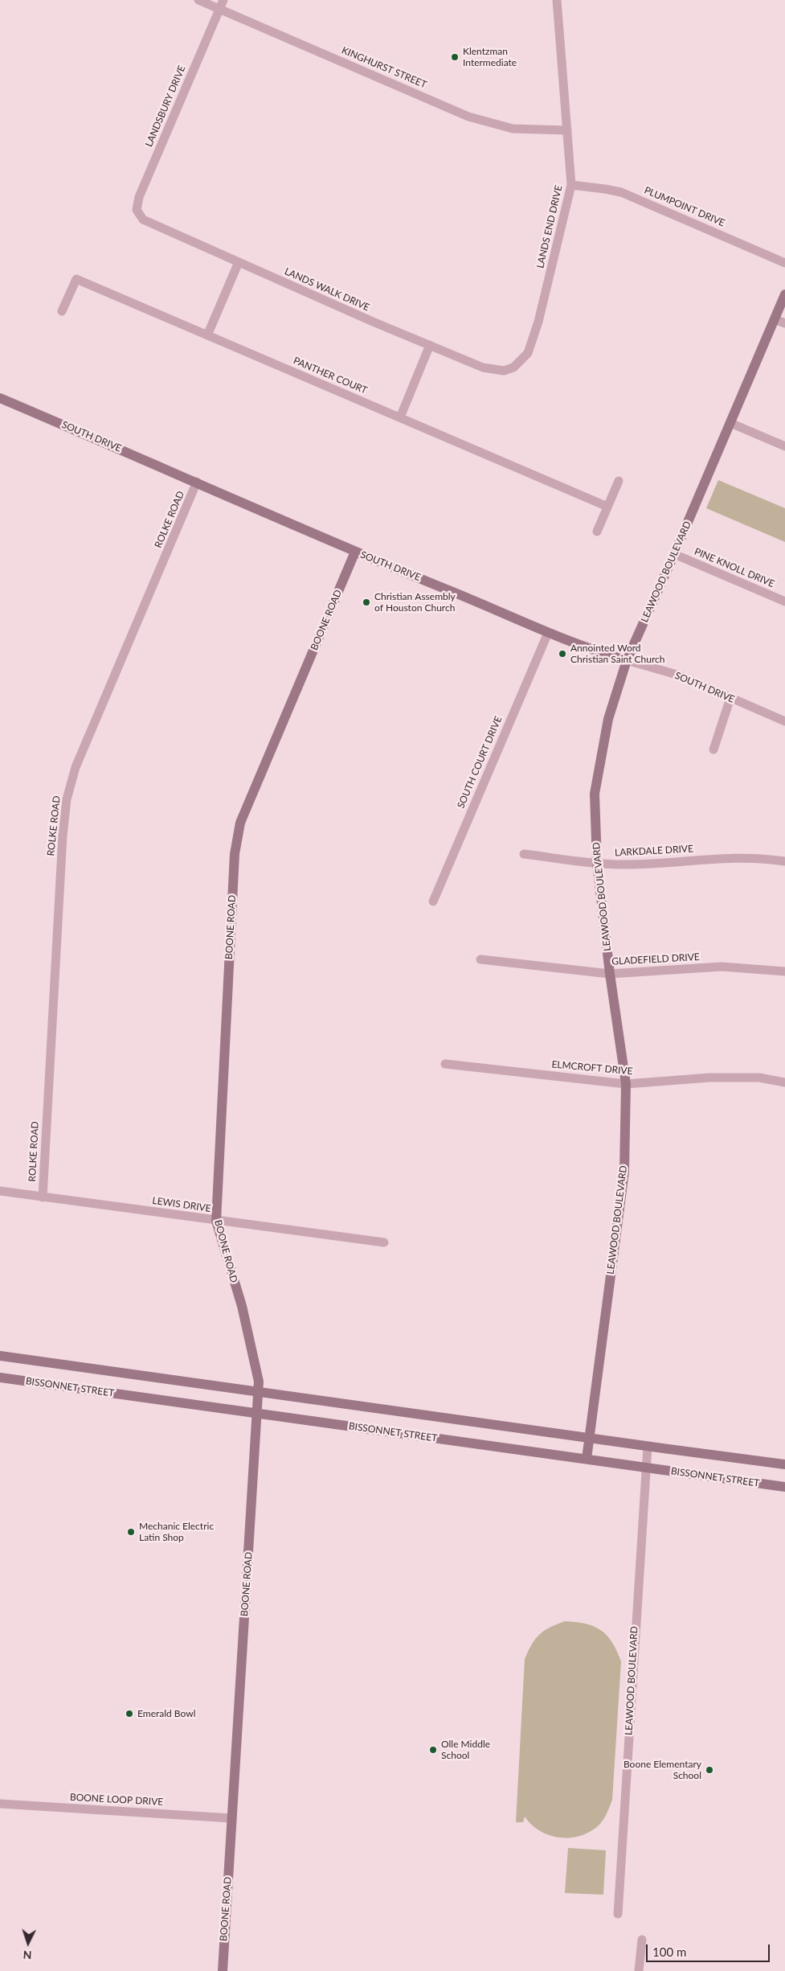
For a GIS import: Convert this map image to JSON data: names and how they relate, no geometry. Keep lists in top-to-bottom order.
{
  "streets": {
    "street": [
      "KINGHURST STREET",
      "LANDSBURY DRIVE",
      "PLUMPOINT DRIVE",
      "LANDS END DRIVE",
      "LANDS WALK DRIVE",
      "PANTHER COURT",
      "SOUTH DRIVE",
      "ROLKE ROAD",
      "PINE KNOLL DRIVE",
      "LEAWOOD BOULEVARD",
      "BOONE ROAD",
      "SOUTH COURT DRIVE",
      "LARKDALE DRIVE",
      "GLADEFIELD DRIVE",
      "ELMCROFT DRIVE",
      "LEWIS DRIVE",
      "BISSONNET STREET",
      "BOONE LOOP DRIVE"
    ]
  },
  "crossings": [
    ["KINGHURST STREET", "LANDSBURY DRIVE"],
    ["KINGHURST STREET", "LANDS END DRIVE"],
    ["LANDSBURY DRIVE", "LANDS WALK DRIVE"],
    ["PLUMPOINT DRIVE", "LANDS END DRIVE"],
    ["LANDS END DRIVE", "LANDS WALK DRIVE"],
    ["SOUTH DRIVE", "ROLKE ROAD"],
    ["SOUTH DRIVE", "LEAWOOD BOULEVARD"],
    ["SOUTH DRIVE", "BOONE ROAD"],
    ["SOUTH DRIVE", "SOUTH COURT DRIVE"],
    ["ROLKE ROAD", "LEWIS DRIVE"],
    ["PINE KNOLL DRIVE", "LEAWOOD BOULEVARD"],
    ["LEAWOOD BOULEVARD", "LARKDALE DRIVE"],
    ["LEAWOOD BOULEVARD", "GLADEFIELD DRIVE"],
    ["LEAWOOD BOULEVARD", "ELMCROFT DRIVE"],
    ["LEAWOOD BOULEVARD", "BISSONNET STREET"],
    ["BOONE ROAD", "LEWIS DRIVE"],
    ["BOONE ROAD", "BISSONNET STREET"],
    ["BOONE ROAD", "BOONE LOOP DRIVE"]
  ],
  "places": [
    "Klentzman Intermediate",
    "Christian Assembly of Houston Church",
    "Annointed Word Christian Saint Church",
    "Mechanic Electric Latin Shop",
    "Emerald Bowl",
    "Olle Middle School",
    "Boone Elementary School"
  ],
  "scale_bar": "100 m",
  "north": "bottom"
}
